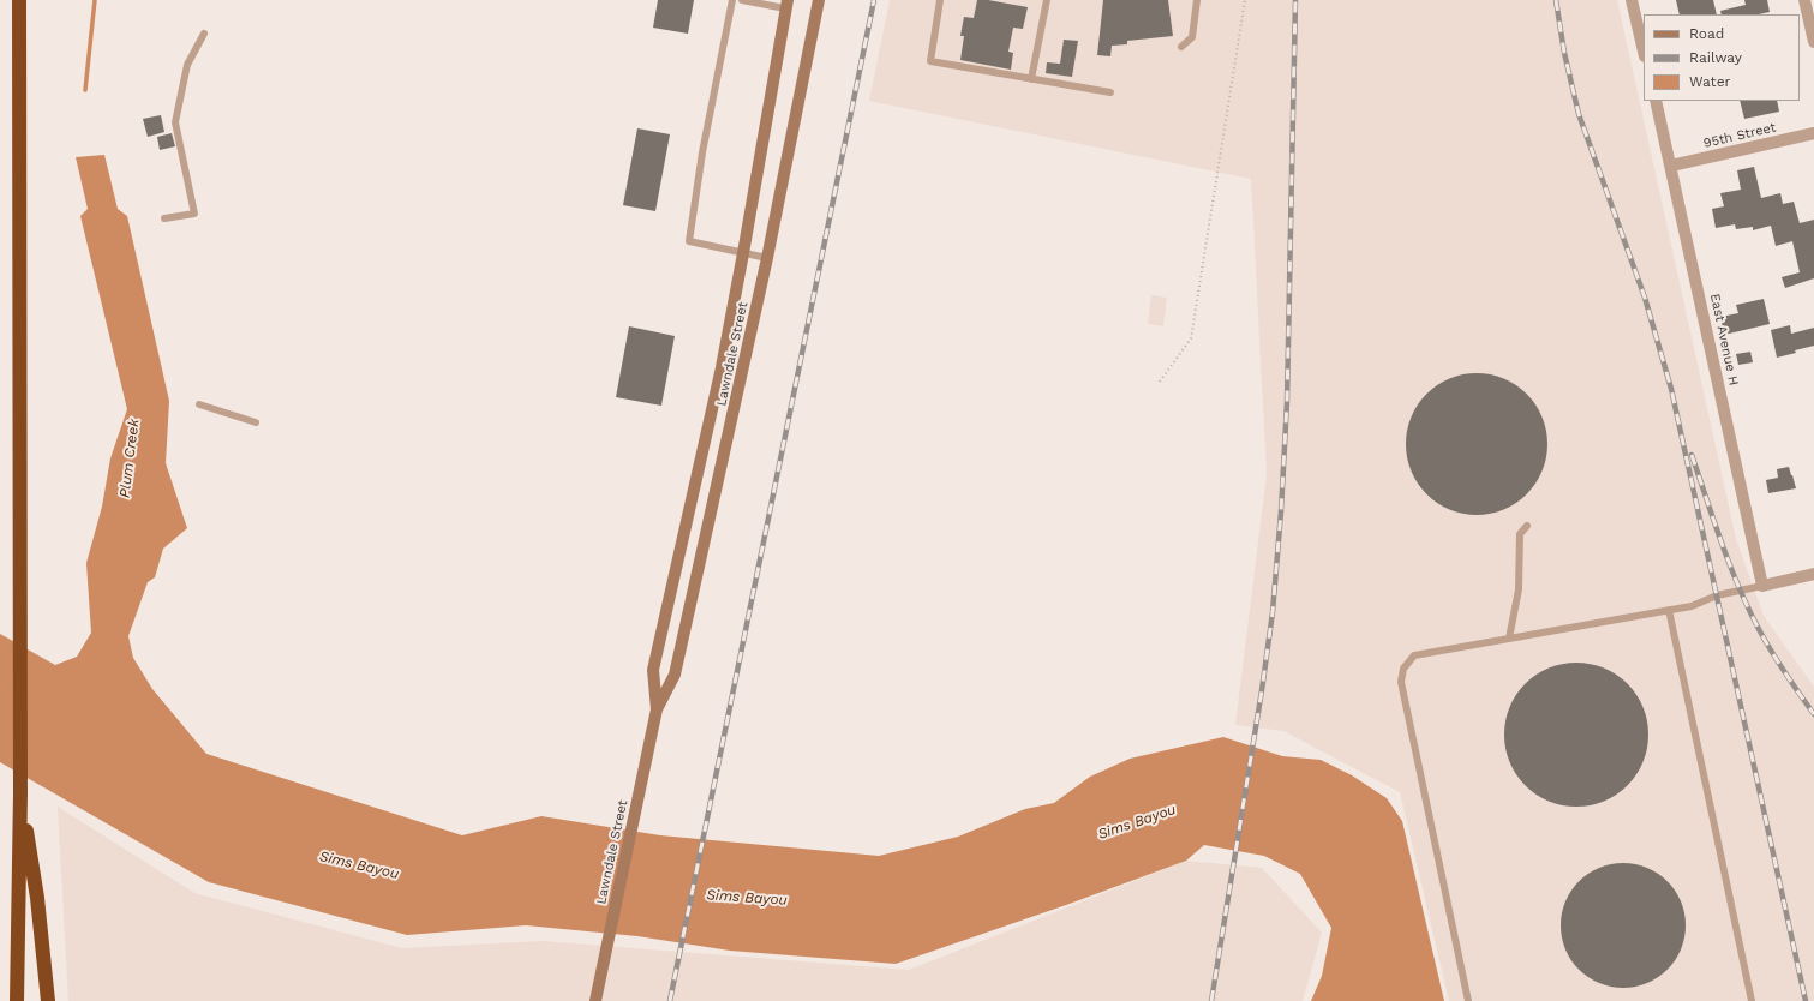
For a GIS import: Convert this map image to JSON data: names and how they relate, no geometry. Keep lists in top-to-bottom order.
{
  "streets": {
    "main road": ["Lawndale Street"],
    "street": ["95th Street", "East Avenue H"]
  },
  "crossings": [
    ["95th Street", "East Avenue H"]
  ],
  "water": ["Plum Creek", "Sims Bayou"],
  "legend": ["Road", "Railway", "Water"]
}
